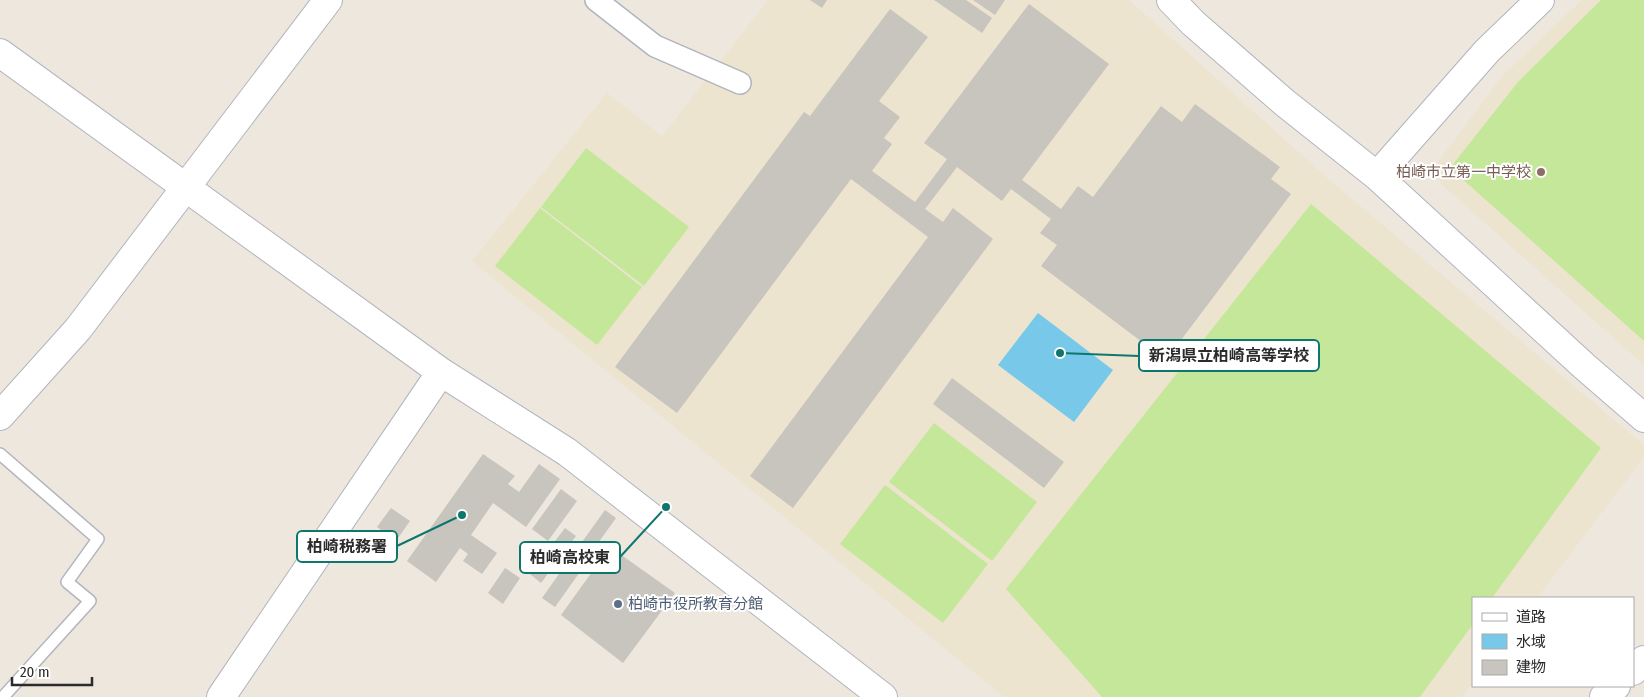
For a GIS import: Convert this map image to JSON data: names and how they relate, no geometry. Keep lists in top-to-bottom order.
{
  "places": [
    "柏崎市立第一中学校",
    "新潟県立柏崎高等学校",
    "柏崎高校東",
    "柏崎税務署",
    "柏崎市役所教育分館"
  ],
  "legend": ["道路", "水域", "建物"],
  "scale_bar": "20 m"
}
